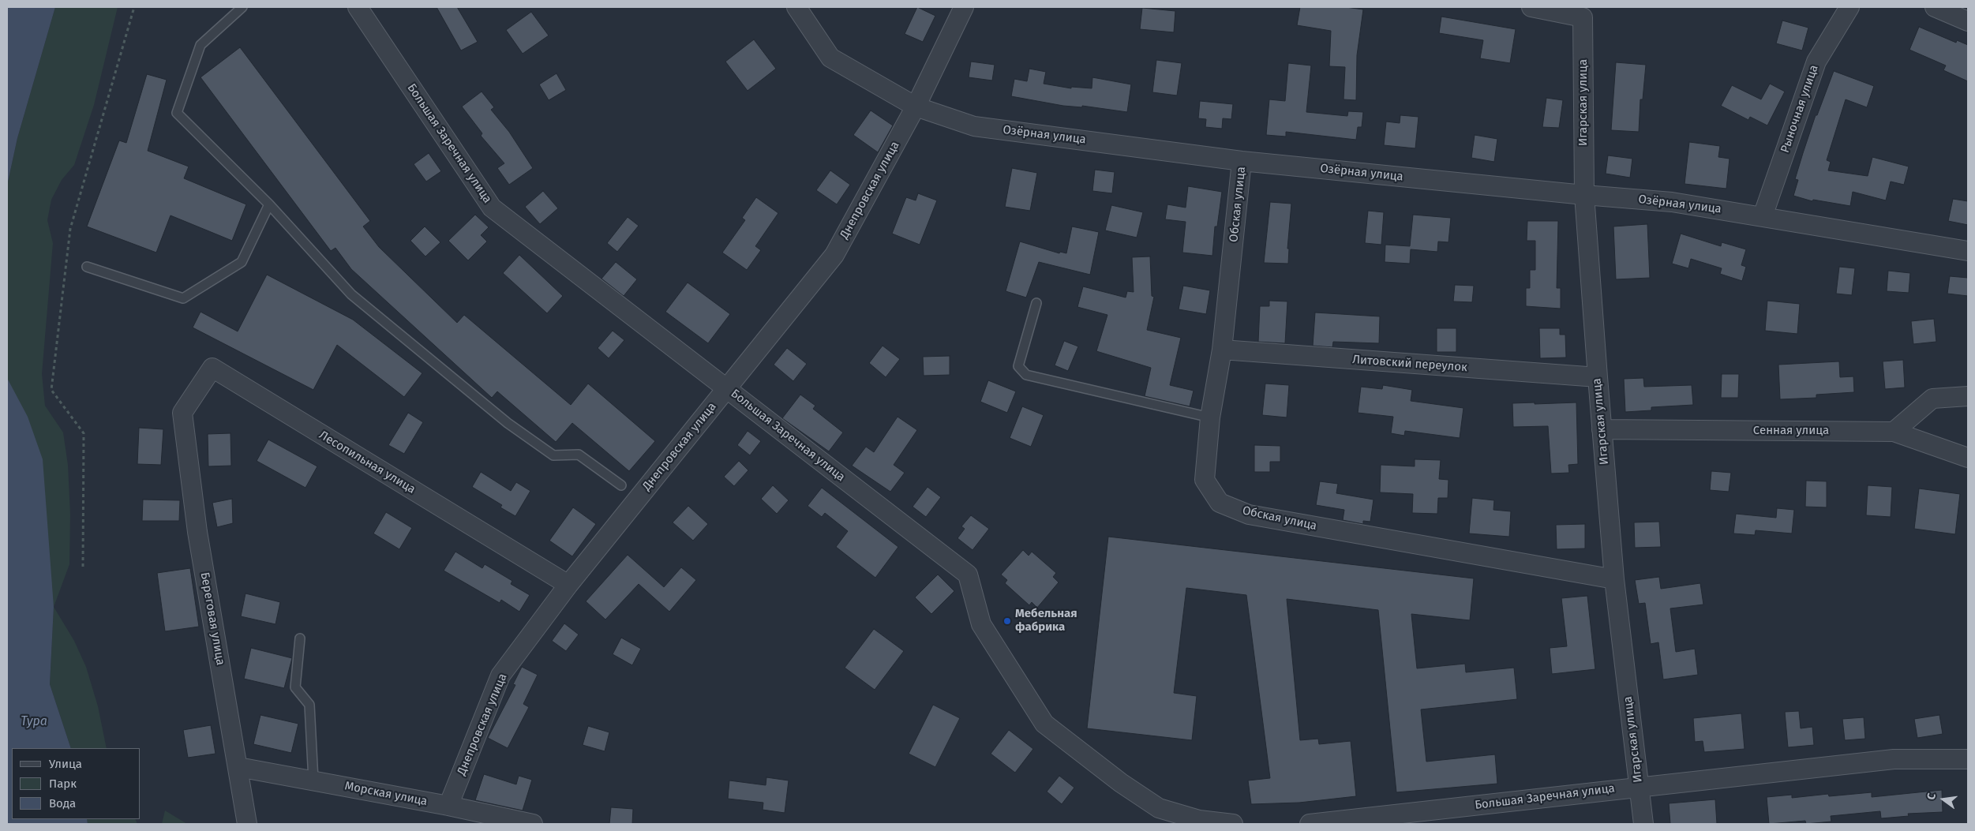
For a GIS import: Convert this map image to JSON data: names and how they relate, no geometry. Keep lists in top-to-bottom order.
{
  "streets": {
    "street": [
      "Игарская улица",
      "Рыночная улица",
      "Озёрная улица",
      "Большая Заречная улица",
      "Днепровская улица",
      "Обская улица",
      "Литовский переулок",
      "Сенная улица",
      "Лесопильная улица",
      "Береговая улица",
      "Морская улица"
    ]
  },
  "crossings": [
    ["Игарская улица", "Озёрная улица"],
    ["Игарская улица", "Большая Заречная улица"],
    ["Игарская улица", "Обская улица"],
    ["Игарская улица", "Литовский переулок"],
    ["Игарская улица", "Сенная улица"],
    ["Рыночная улица", "Озёрная улица"],
    ["Озёрная улица", "Днепровская улица"],
    ["Озёрная улица", "Обская улица"],
    ["Большая Заречная улица", "Днепровская улица"],
    ["Днепровская улица", "Лесопильная улица"],
    ["Днепровская улица", "Морская улица"],
    ["Обская улица", "Литовский переулок"],
    ["Лесопильная улица", "Береговая улица"],
    ["Береговая улица", "Морская улица"]
  ],
  "water": ["Тура"],
  "places": ["Мебельная фабрика"],
  "legend": ["Улица", "Парк", "Вода"],
  "north": "left"
}
